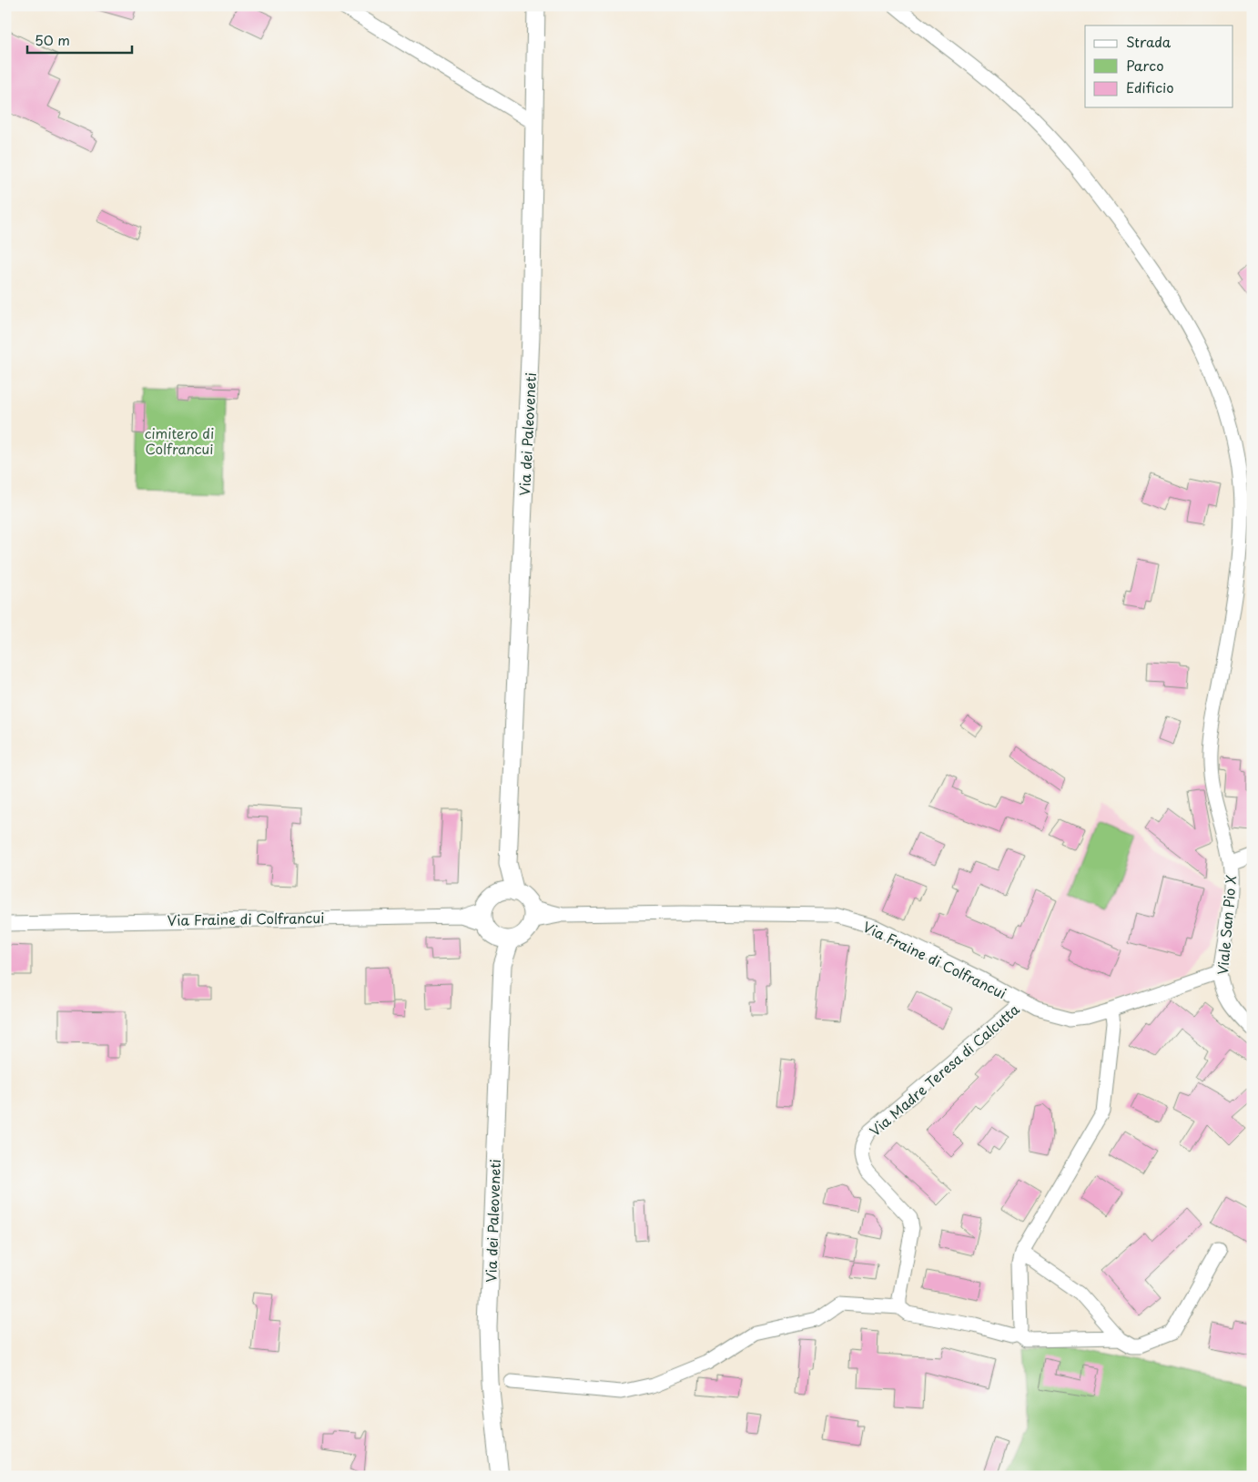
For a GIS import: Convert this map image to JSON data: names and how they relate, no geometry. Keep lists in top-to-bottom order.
{
  "streets": {
    "main road": ["Via dei Paleoveneti"],
    "street": ["Via Fraine di Colfrancui", "Viale San Pio X", "Via Madre Teresa di Calcutta"]
  },
  "crossings": [
    ["Via dei Paleoveneti", "Via Fraine di Colfrancui"],
    ["Via Fraine di Colfrancui", "Viale San Pio X"],
    ["Via Fraine di Colfrancui", "Via Madre Teresa di Calcutta"]
  ],
  "parks": ["cimitero di Colfrancui"],
  "legend": ["Strada", "Parco", "Edificio"],
  "scale_bar": "50 m"
}
